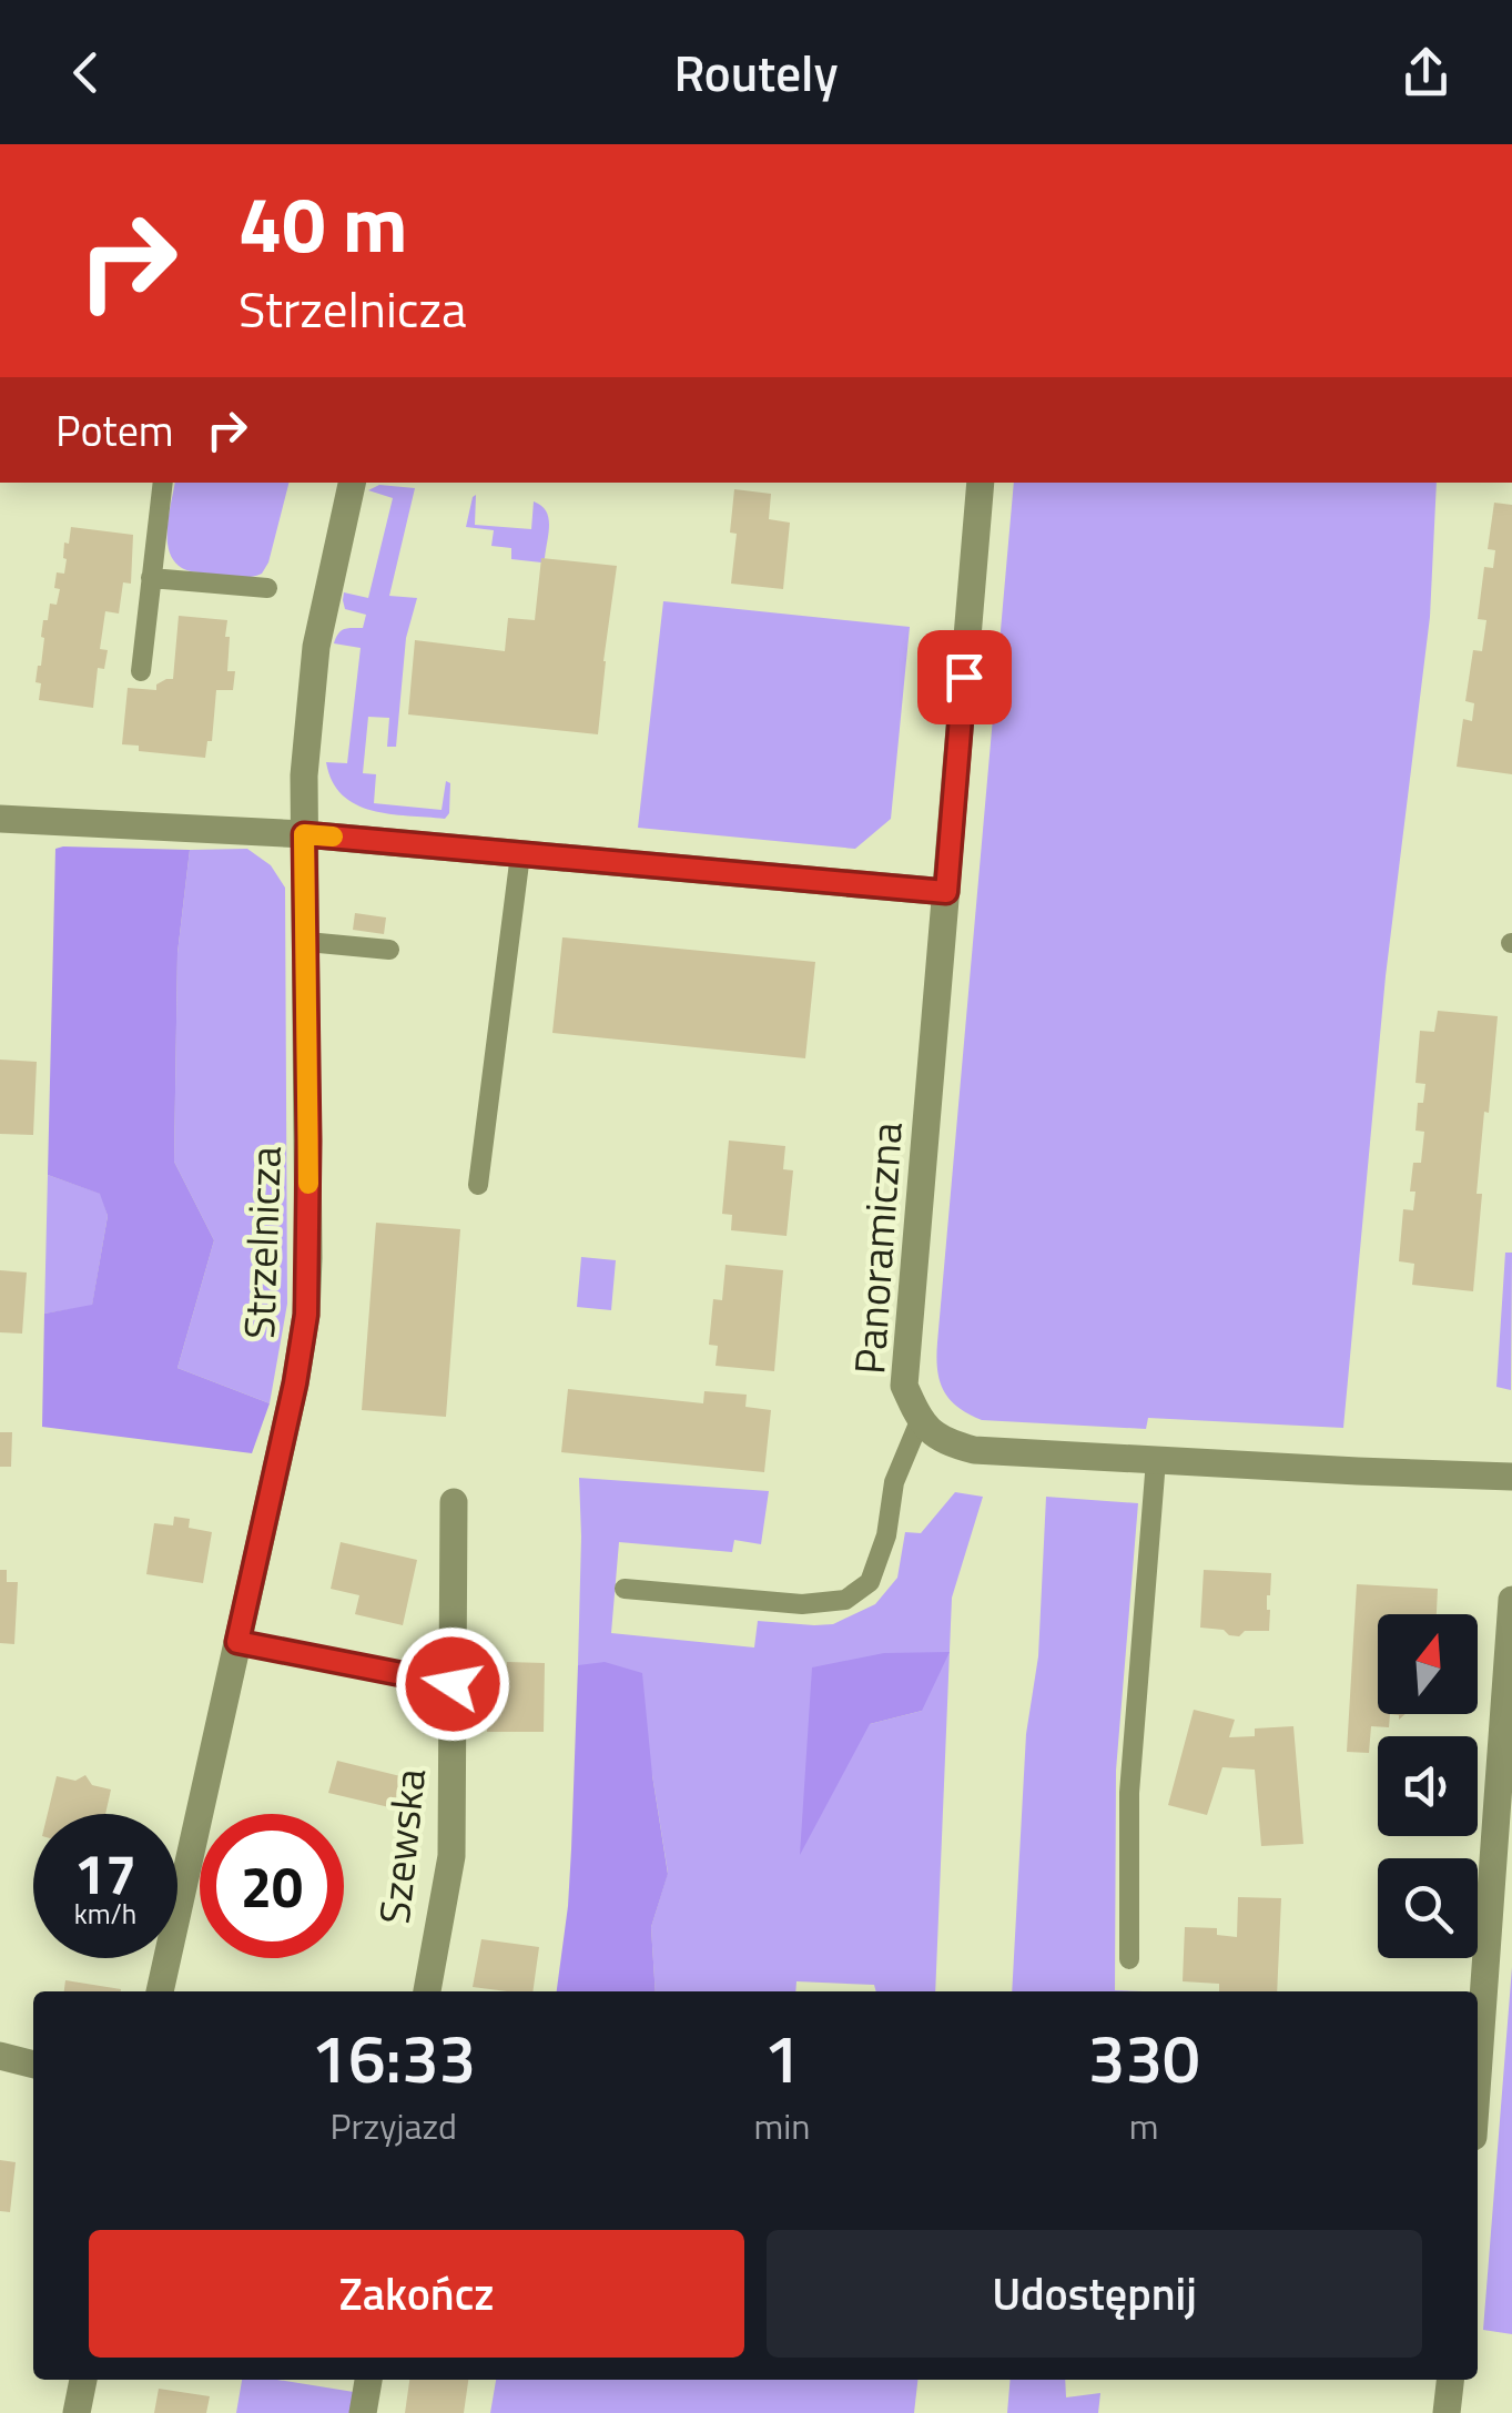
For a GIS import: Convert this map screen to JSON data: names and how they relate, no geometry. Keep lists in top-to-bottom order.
{
  "streets": {
    "street": ["Strzelnicza", "Panoramiczna", "Szewska"]
  },
  "north": "top",
  "page": {
    "header": "Routely",
    "turn": ["40 m", "Strzelnicza"],
    "then": "Potem",
    "speed": "17 km/h",
    "limit": "20",
    "eta": [
      "16:33",
      "Przyjazd",
      "1",
      "min",
      "330",
      "m"
    ],
    "buttons": ["Zakończ", "Udostępnij"]
  }
}
